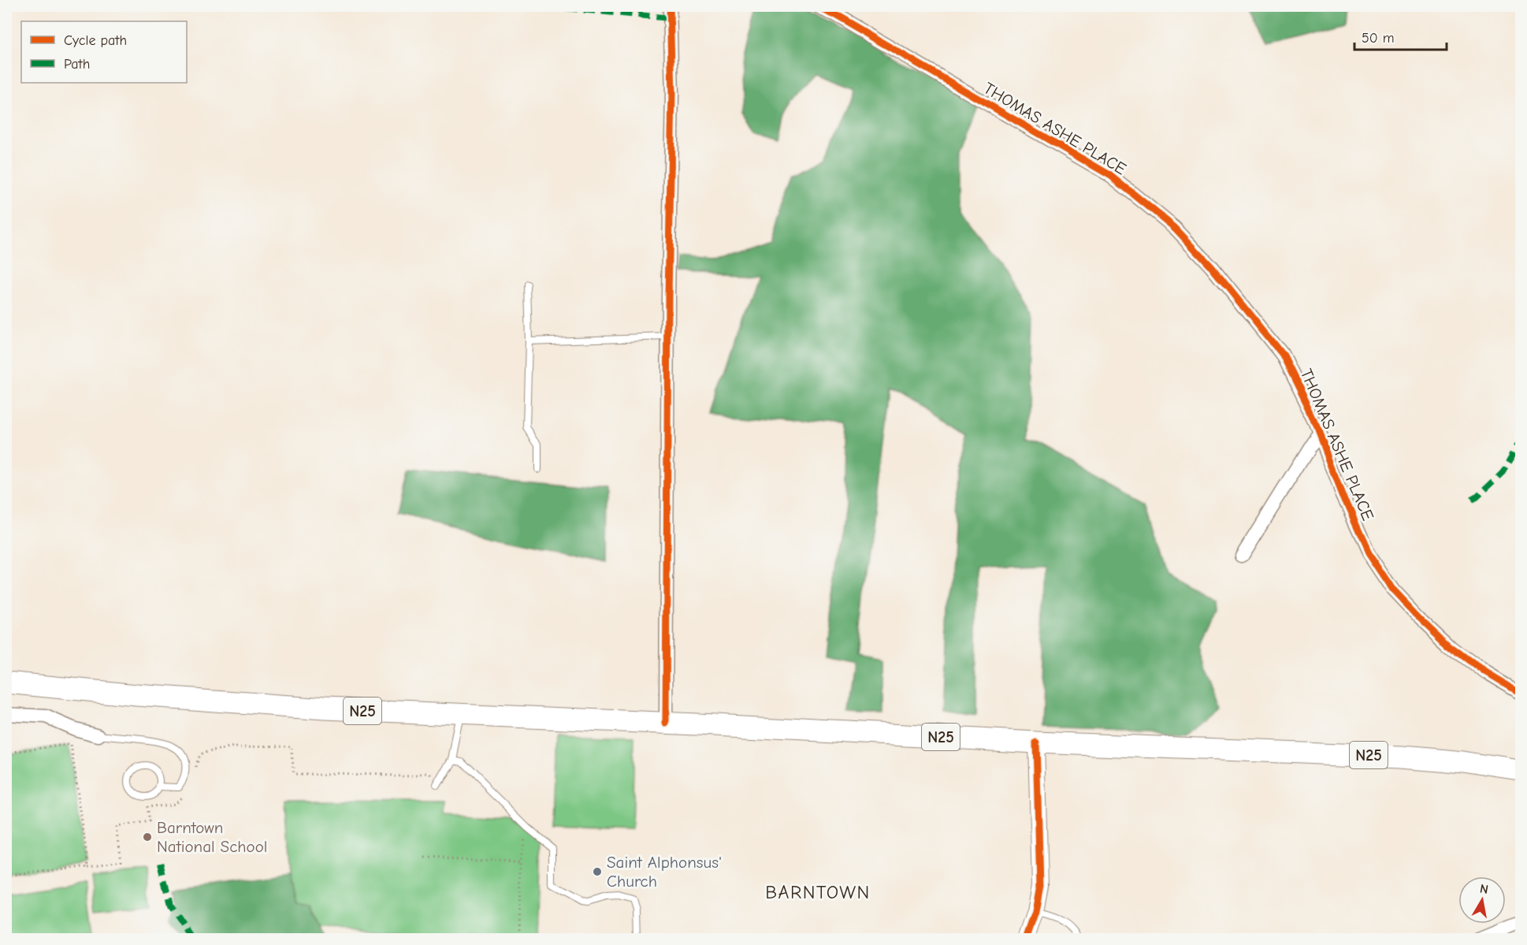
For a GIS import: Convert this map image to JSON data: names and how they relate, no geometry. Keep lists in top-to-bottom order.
{
  "streets": {
    "highway": ["N25"],
    "street": ["THOMAS ASHE PLACE"]
  },
  "districts": ["BARNTOWN"],
  "places": ["Barntown National School", "Saint Alphonsus' Church"],
  "legend": ["Cycle path", "Path"],
  "scale_bar": "50 m",
  "north": "top"
}
